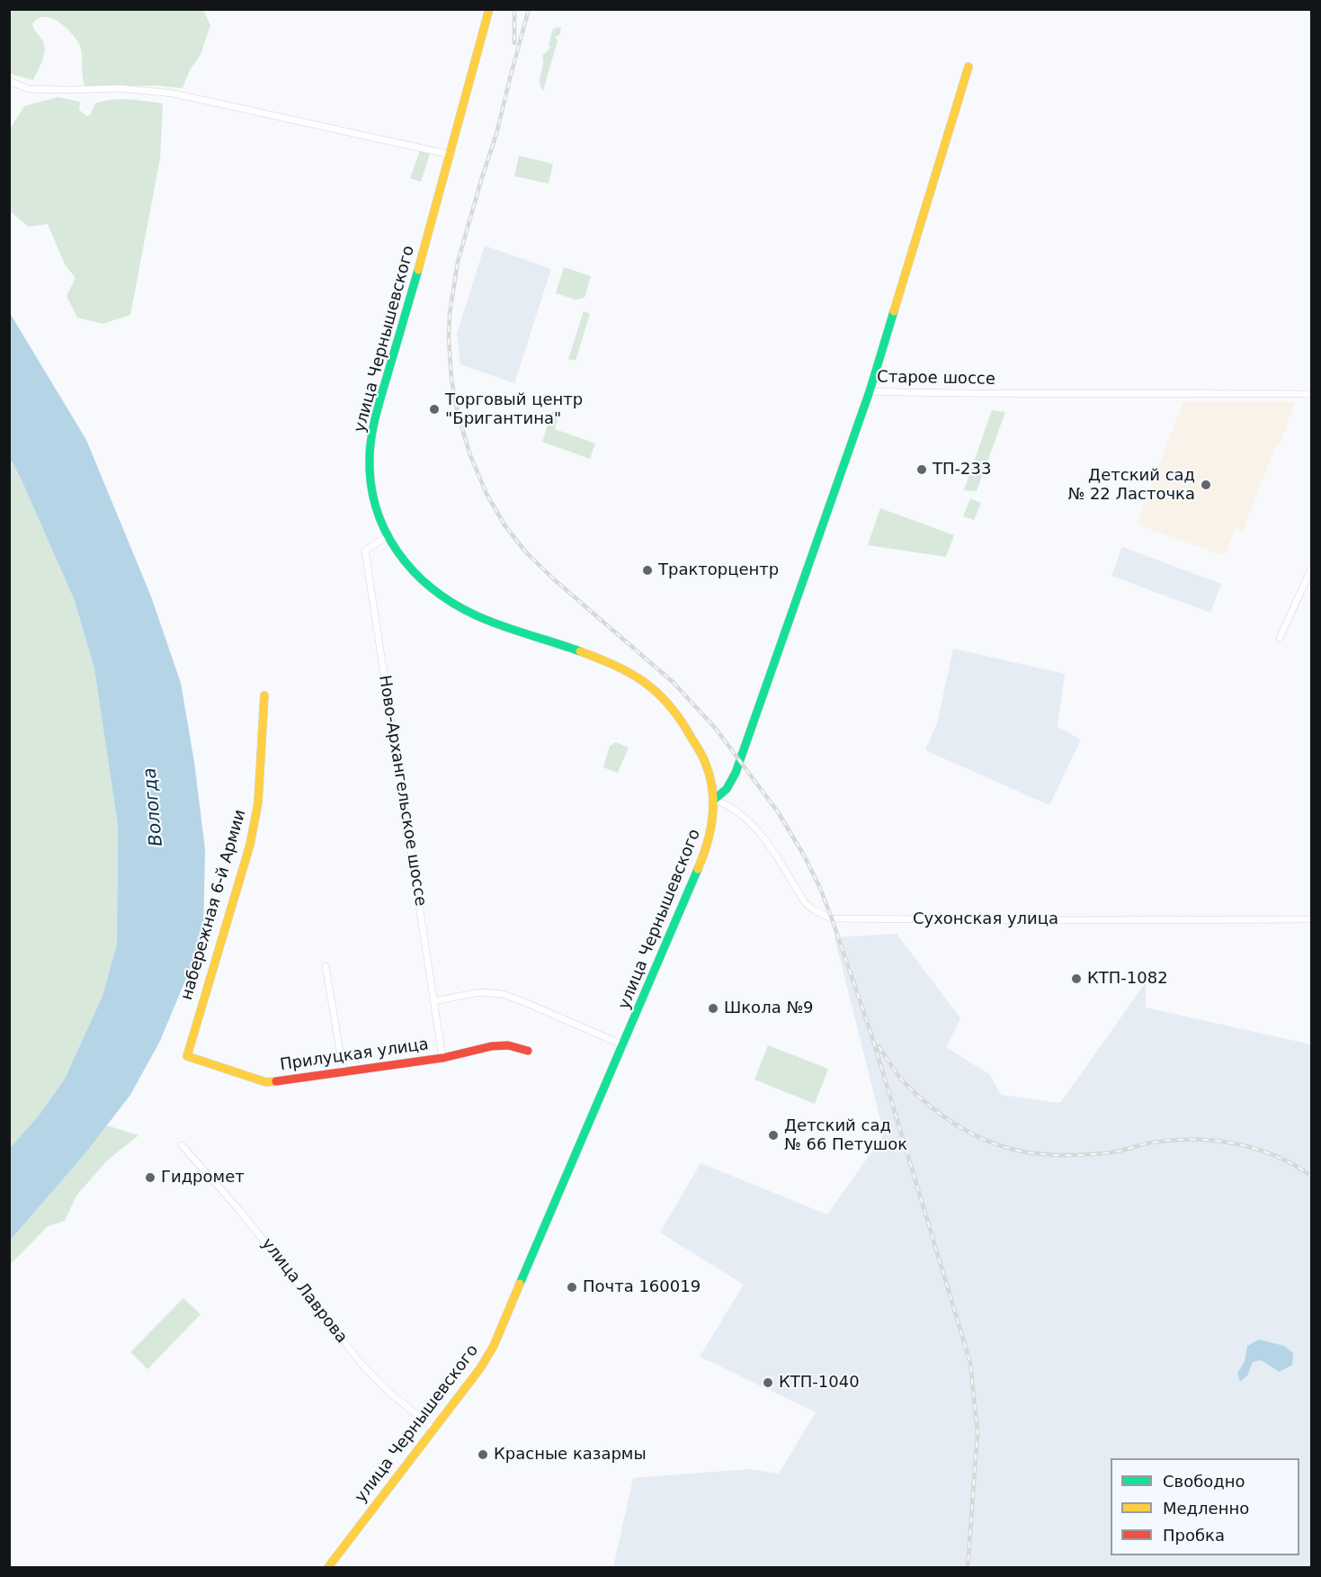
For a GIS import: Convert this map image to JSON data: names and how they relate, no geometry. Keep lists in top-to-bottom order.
{
  "streets": {
    "main road": [
      "улица Чернышевского",
      "Старое шоссе",
      "набережная 6-й Армии",
      "Прилуцкая улица"
    ],
    "street": ["Ново-Архангельское шоссе", "Сухонская улица", "улица Лаврова"]
  },
  "crossings": [
    ["улица Чернышевского", "Старое шоссе"],
    ["улица Чернышевского", "Ново-Архангельское шоссе"],
    ["улица Чернышевского", "Сухонская улица"],
    ["улица Чернышевского", "улица Лаврова"],
    ["Старое шоссе", "Сухонская улица"],
    ["Ново-Архангельское шоссе", "Прилуцкая улица"],
    ["набережная 6-й Армии", "Прилуцкая улица"]
  ],
  "water": ["Вологда"],
  "places": [
    "Торговый центр \"Бригантина\"",
    "ТП-233",
    "Детский сад № 22 Ласточка",
    "Тракторцентр",
    "КТП-1082",
    "Школа №9",
    "Детский сад № 66 Петушок",
    "Гидромет",
    "Почта 160019",
    "КТП-1040",
    "Красные казармы"
  ],
  "legend": ["Свободно", "Медленно", "Пробка"]
}
